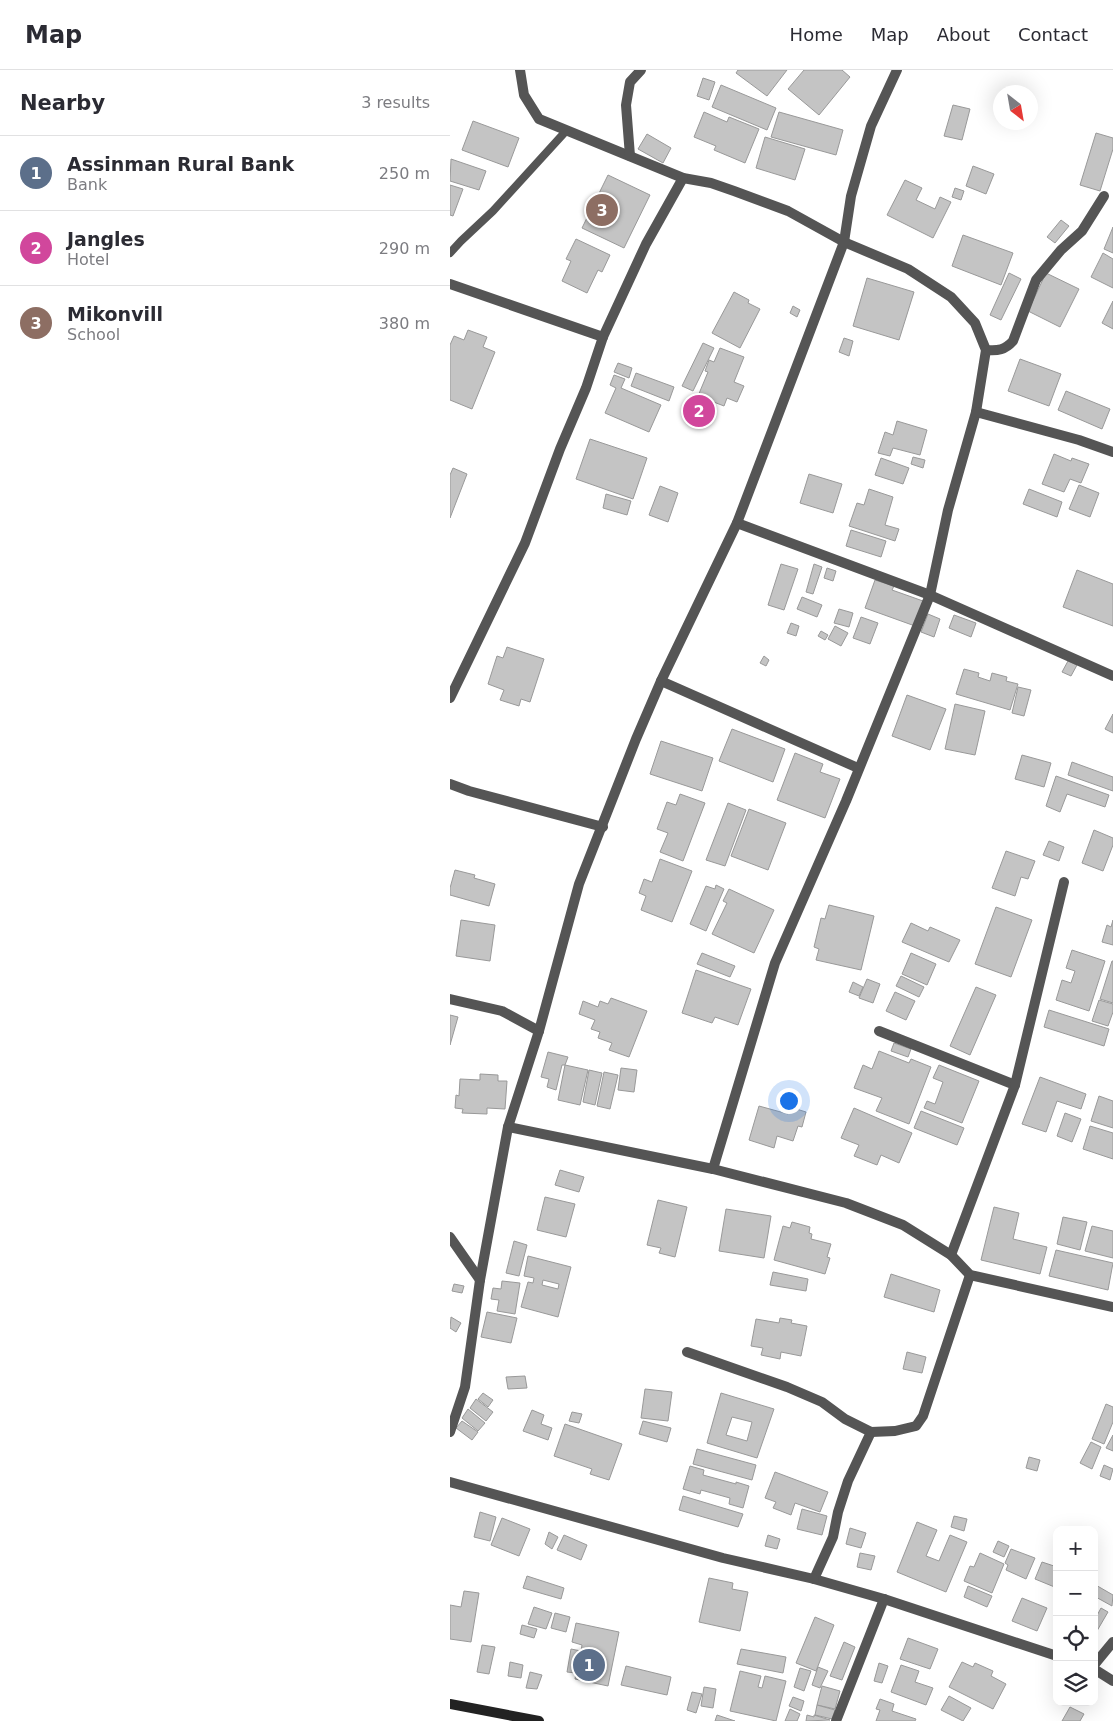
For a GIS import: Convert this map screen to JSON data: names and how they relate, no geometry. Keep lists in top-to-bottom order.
{
  "north": "bottom right",
  "page": {
    "header": "Map",
    "nav": [
      "Home",
      "Map",
      "About",
      "Contact"
    ],
    "heading": ["Nearby", "3 results"],
    "list": [
      {
        "mark": "1",
        "name": "Assinman Rural Bank",
        "note": "Bank",
        "value": "250 m"
      },
      {
        "mark": "2",
        "name": "Jangles",
        "note": "Hotel",
        "value": "290 m"
      },
      {
        "mark": "3",
        "name": "Mikonvill",
        "note": "School",
        "value": "380 m"
      }
    ],
    "pins": ["3", "2", "1"],
    "map_buttons": ["+", "−"]
  }
}
